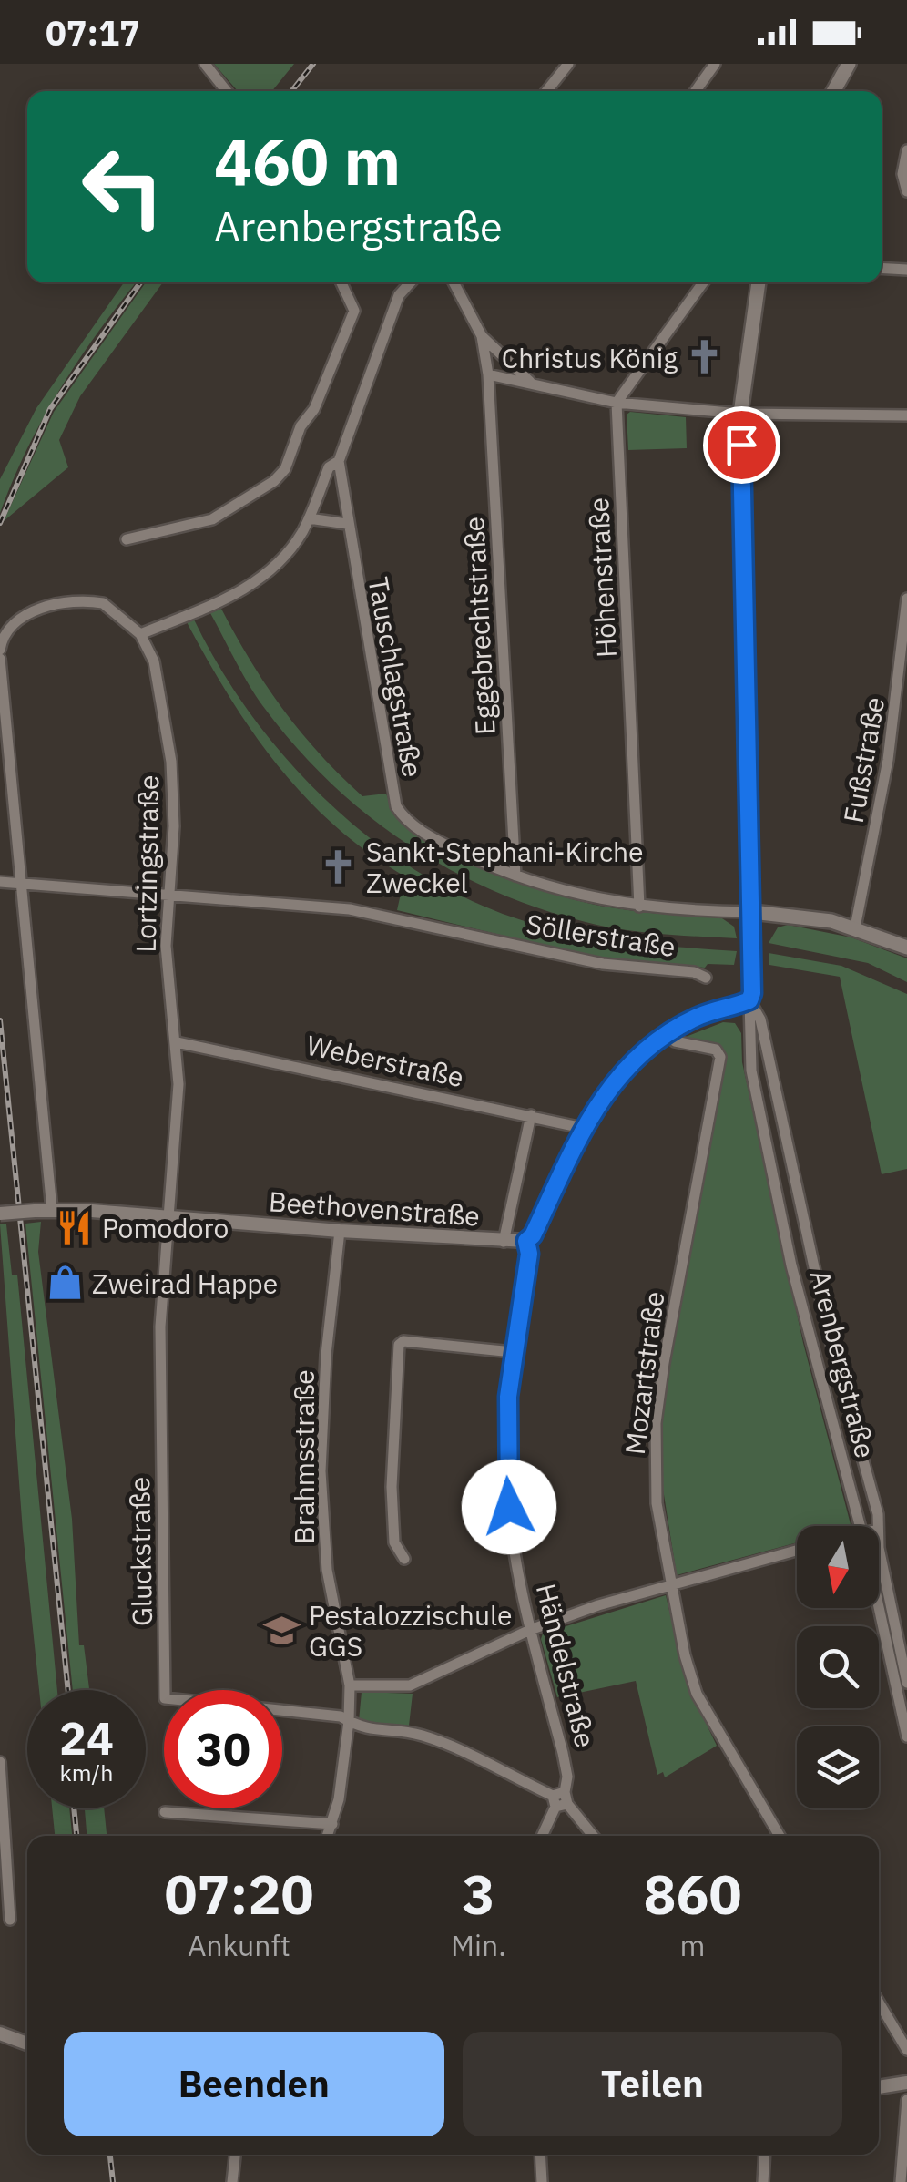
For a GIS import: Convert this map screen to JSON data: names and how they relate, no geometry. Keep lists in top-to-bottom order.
{
  "streets": {
    "street": [
      "Höhenstraße",
      "Eggebrechtstraße",
      "Tauschlagstraße",
      "Fußstraße",
      "Lortzingstraße",
      "Söllerstraße",
      "Weberstraße",
      "Beethovenstraße",
      "Arenbergstraße",
      "Mozartstraße",
      "Brahmsstraße",
      "Gluckstraße",
      "Händelstraße"
    ]
  },
  "crossings": [
    ["Höhenstraße", "Tauschlagstraße"],
    ["Eggebrechtstraße", "Tauschlagstraße"],
    ["Tauschlagstraße", "Lortzingstraße"],
    ["Tauschlagstraße", "Arenbergstraße"],
    ["Lortzingstraße", "Söllerstraße"],
    ["Lortzingstraße", "Weberstraße"],
    ["Lortzingstraße", "Beethovenstraße"],
    ["Lortzingstraße", "Gluckstraße"],
    ["Weberstraße", "Händelstraße"],
    ["Beethovenstraße", "Brahmsstraße"],
    ["Beethovenstraße", "Gluckstraße"],
    ["Beethovenstraße", "Händelstraße"],
    ["Arenbergstraße", "Händelstraße"],
    ["Mozartstraße", "Händelstraße"],
    ["Brahmsstraße", "Gluckstraße"]
  ],
  "places": {
    "church": ["Christus König", "Sankt-Stephani-Kirche Zweckel"],
    "restaurant": ["Pomodoro"],
    "shop": ["Zweirad Happe"],
    "school or university": ["Pestalozzischule GGS"]
  },
  "north": "bottom",
  "page": {
    "status": "07:17",
    "turn": ["460 m", "Arenbergstraße"],
    "speed": "24 km/h",
    "limit": "30",
    "eta": [
      "07:20",
      "Ankunft",
      "3",
      "Min.",
      "860",
      "m"
    ],
    "buttons": ["Beenden", "Teilen"]
  }
}
